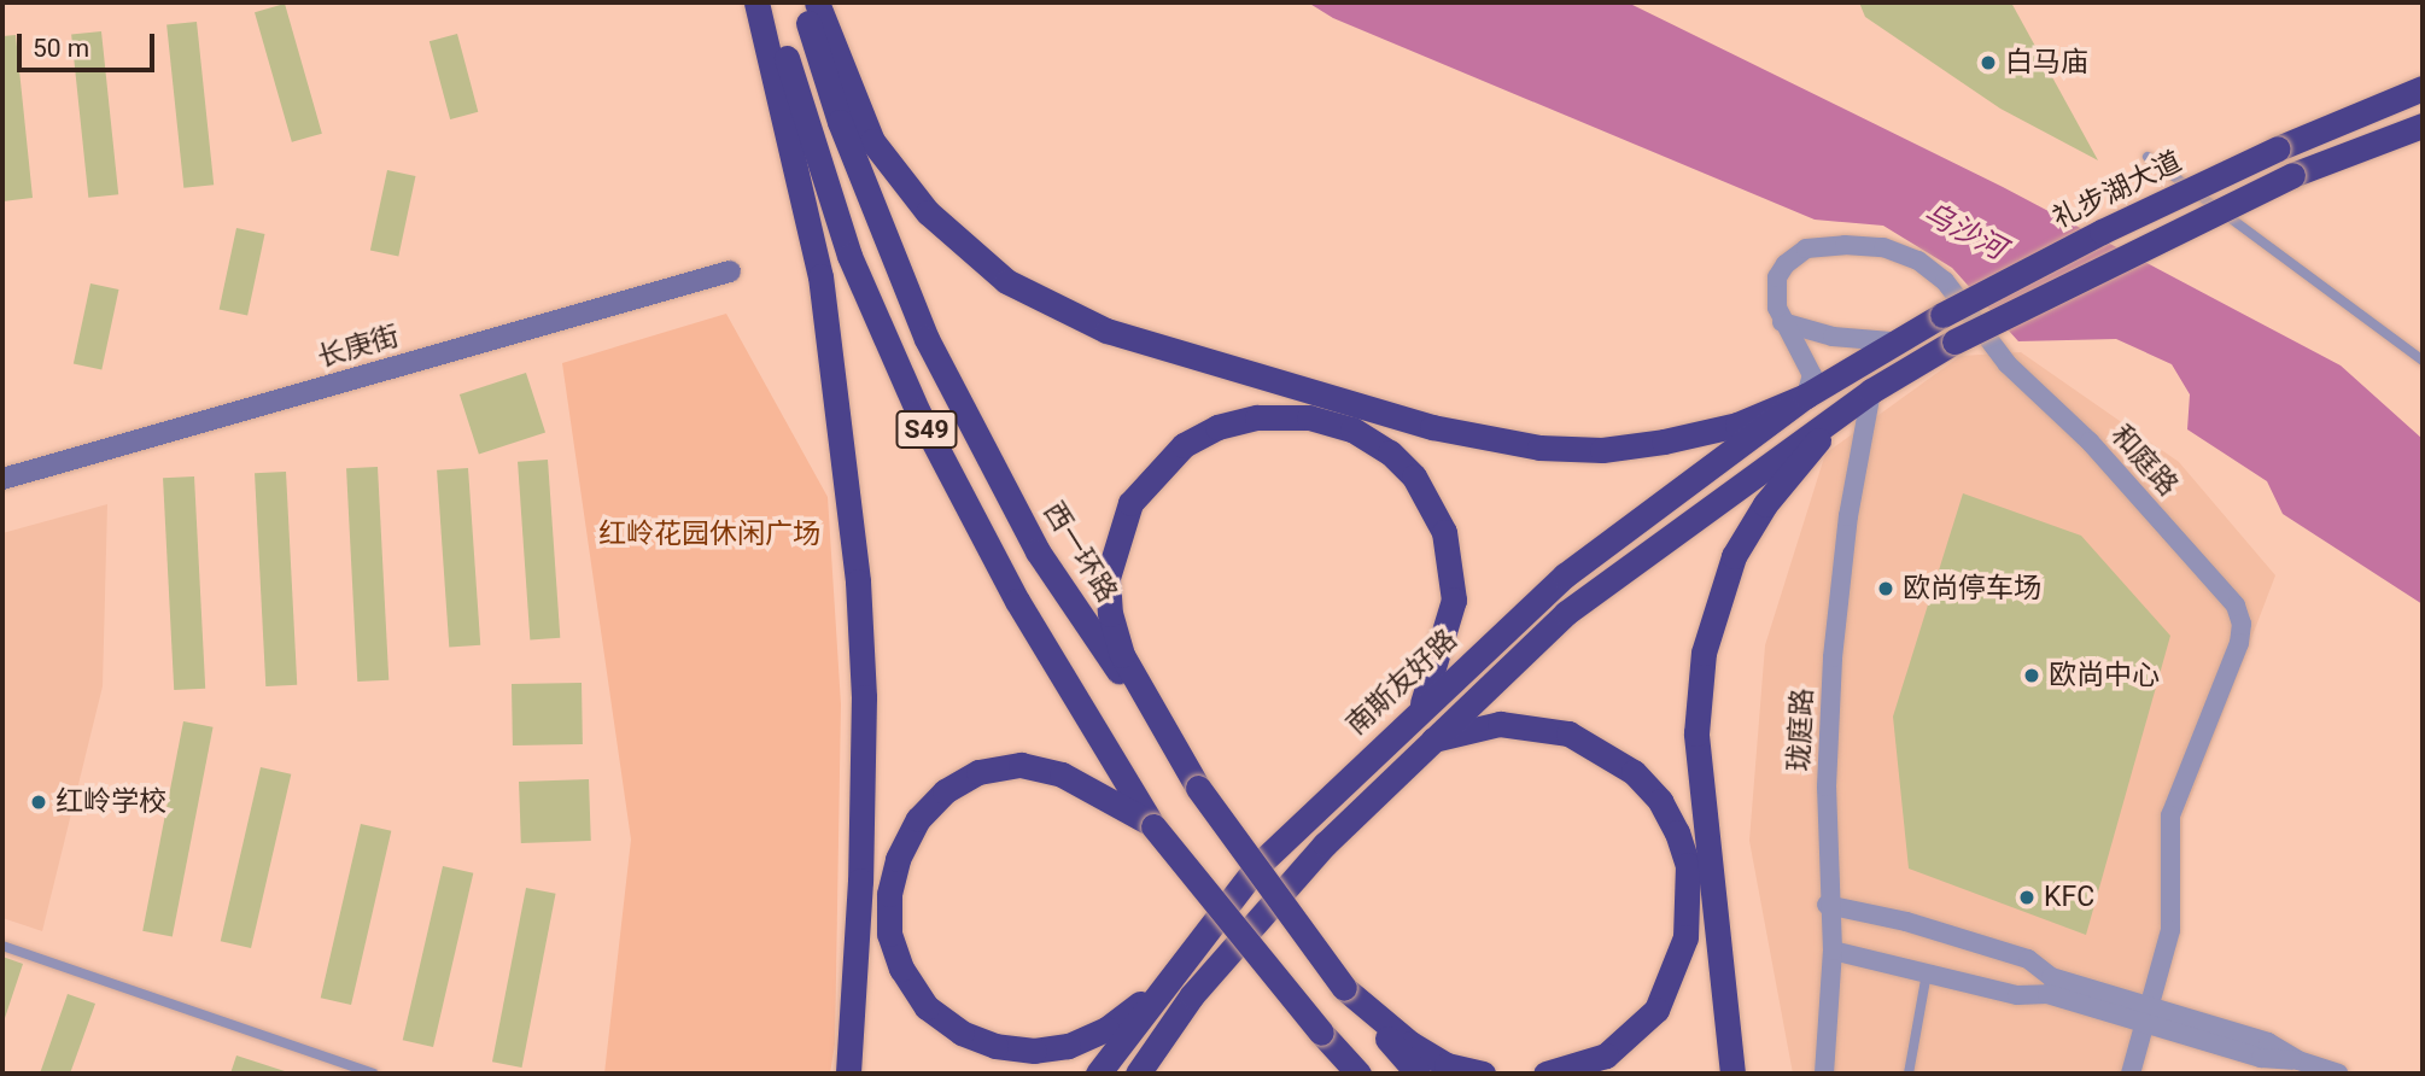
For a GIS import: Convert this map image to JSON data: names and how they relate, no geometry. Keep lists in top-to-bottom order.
{
  "streets": {
    "highway": [
      "礼步湖大道",
      "S49",
      "西一环路",
      "南斯友好路"
    ],
    "street": ["长庚街", "和庭路", "珑庭路"]
  },
  "crossings": [
    ["礼步湖大道", "和庭路"],
    ["礼步湖大道", "南斯友好路"],
    ["和庭路", "南斯友好路"]
  ],
  "water": ["乌沙河"],
  "parks": ["红岭花园休闲广场"],
  "places": [
    "白马庙",
    "欧尚停车场",
    "欧尚中心",
    "红岭学校",
    "KFC"
  ],
  "scale_bar": "50 m"
}
